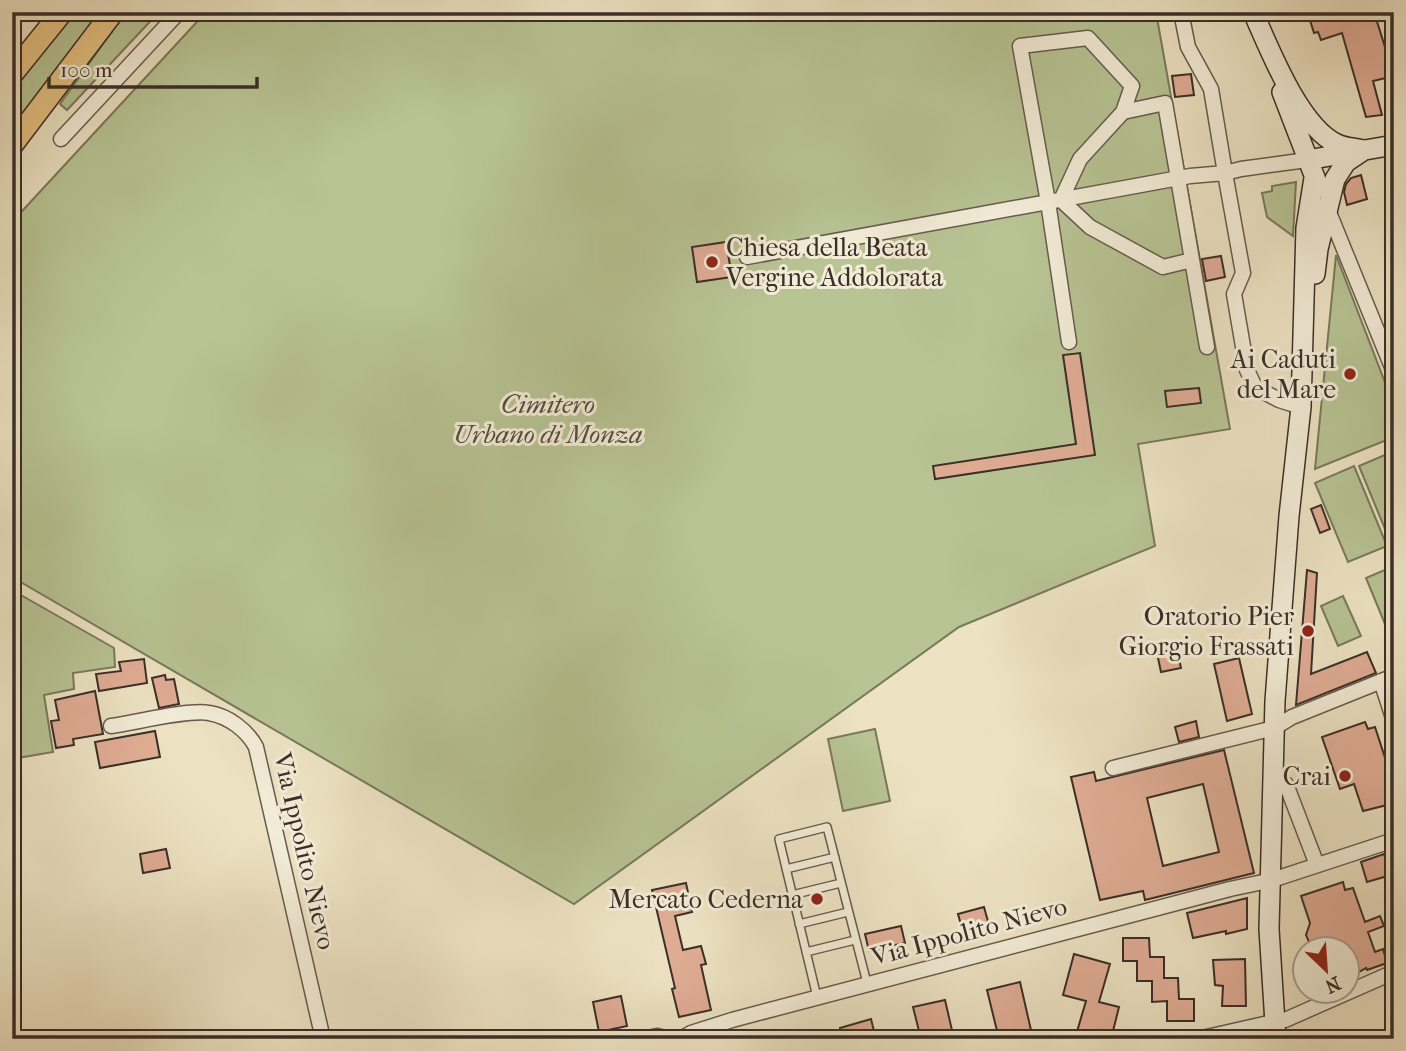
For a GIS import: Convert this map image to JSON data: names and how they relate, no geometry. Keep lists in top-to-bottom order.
{
  "streets": {
    "street": ["Via Ippolito Nievo"]
  },
  "parks": ["Cimitero Urbano di Monza"],
  "places": [
    "Chiesa della Beata Vergine Addolorata",
    "Ai Caduti del Mare",
    "Oratorio Pier Giorgio Frassati",
    "Crai",
    "Mercato Cederna"
  ],
  "scale_bar": "100 m",
  "north": "bottom right"
}
